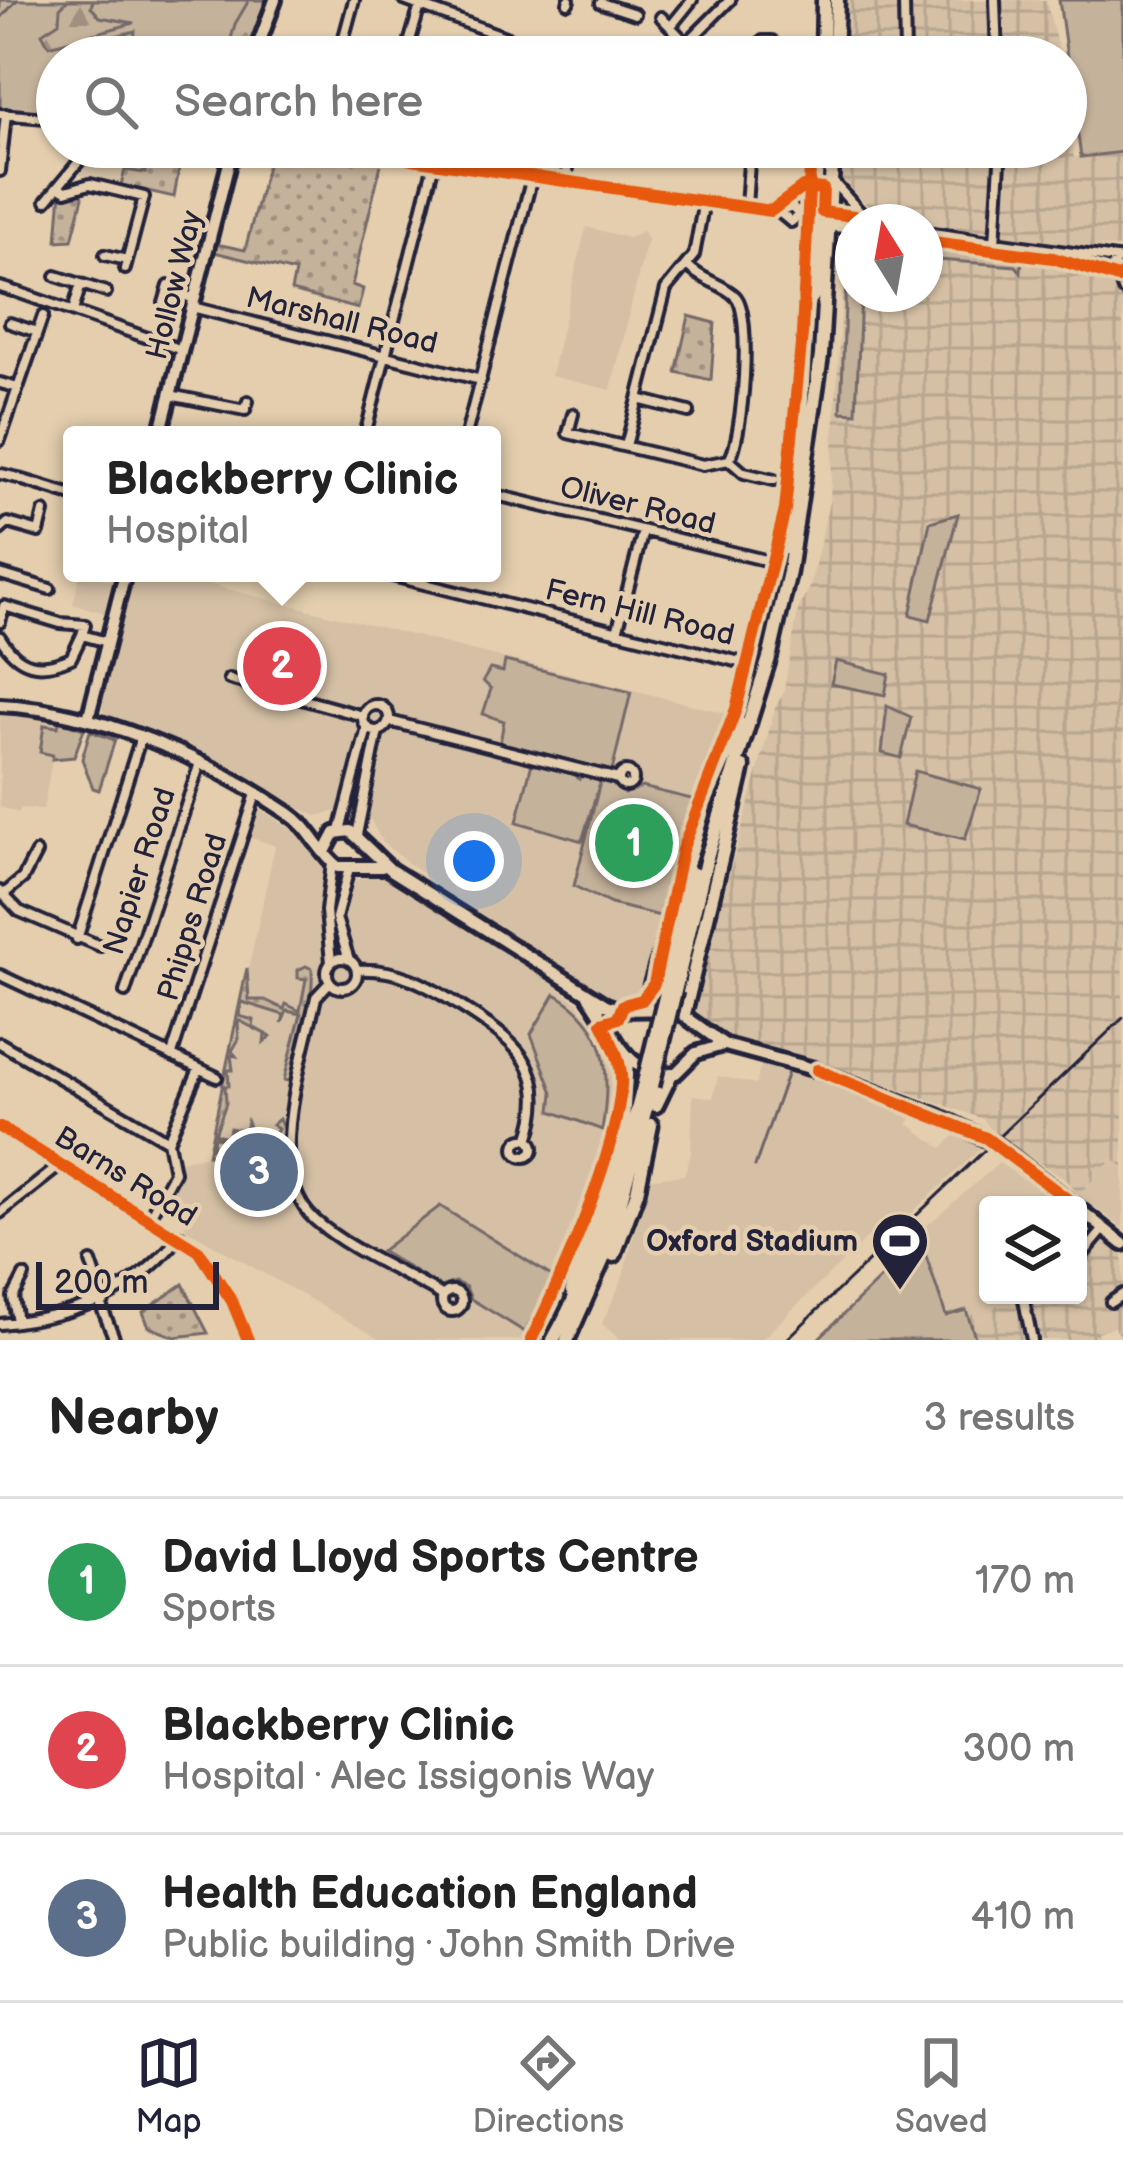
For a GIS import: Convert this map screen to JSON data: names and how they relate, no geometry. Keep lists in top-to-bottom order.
{
  "streets": {
    "main road": ["Hollow Way"],
    "street": [
      "Marshall Road",
      "Oliver Road",
      "Fern Hill Road",
      "Napier Road",
      "Phipps Road",
      "Barns Road"
    ]
  },
  "crossings": [
    ["Hollow Way", "Marshall Road"]
  ],
  "places": {
    "sports": ["Oxford Stadium"]
  },
  "scale_bar": "200 m",
  "north": "top",
  "page": {
    "search": "Search here",
    "popup": ["Blackberry Clinic", "Hospital"],
    "pins": ["2", "1", "3"],
    "scale": "200 m",
    "heading": ["Nearby", "3 results"],
    "list": [
      {
        "mark": "1",
        "name": "David Lloyd Sports Centre",
        "note": "Sports",
        "value": "170 m"
      },
      {
        "mark": "2",
        "name": "Blackberry Clinic",
        "note": "Hospital · Alec Issigonis Way",
        "value": "300 m"
      },
      {
        "mark": "3",
        "name": "Health Education England",
        "note": "Public building · John Smith Drive",
        "value": "410 m"
      }
    ],
    "nav": ["Map", "Directions", "Saved"]
  }
}
